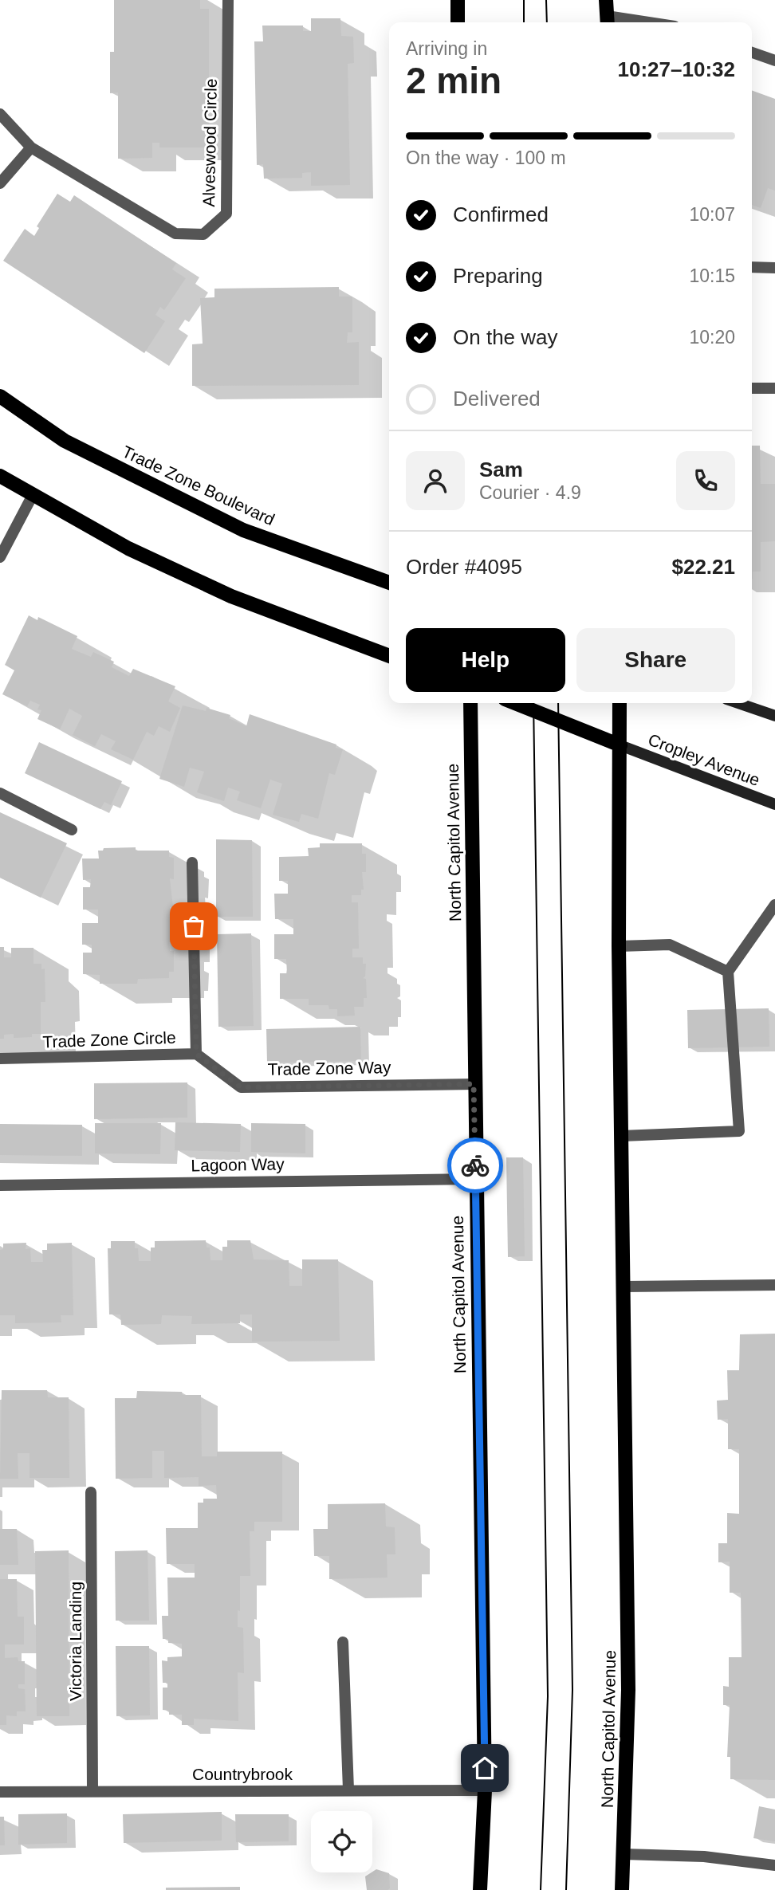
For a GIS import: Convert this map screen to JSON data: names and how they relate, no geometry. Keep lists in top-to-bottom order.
{
  "streets": {
    "main road": ["Trade Zone Boulevard", "Cropley Avenue", "North Capitol Avenue"],
    "street": [
      "Alveswood Circle",
      "Trade Zone Circle",
      "Trade Zone Way",
      "Lagoon Way",
      "Victoria Landing",
      "Countrybrook"
    ]
  },
  "crossings": [
    ["Cropley Avenue", "North Capitol Avenue"],
    ["North Capitol Avenue", "Trade Zone Way"],
    ["North Capitol Avenue", "Lagoon Way"],
    ["North Capitol Avenue", "Countrybrook"],
    ["Trade Zone Circle", "Trade Zone Way"],
    ["Victoria Landing", "Countrybrook"]
  ],
  "page": {
    "heading": ["2 min", "Arriving in", "10:27–10:32"],
    "panel": [
      "Sam",
      "Courier · 4.9",
      "Order #4095",
      "$22.21"
    ],
    "bar": "On the way · 100 m",
    "list": [
      ["Confirmed", "10:07"],
      ["Preparing", "10:15"],
      ["On the way", "10:20"],
      "Delivered"
    ],
    "buttons": ["Help", "Share"]
  }
}
